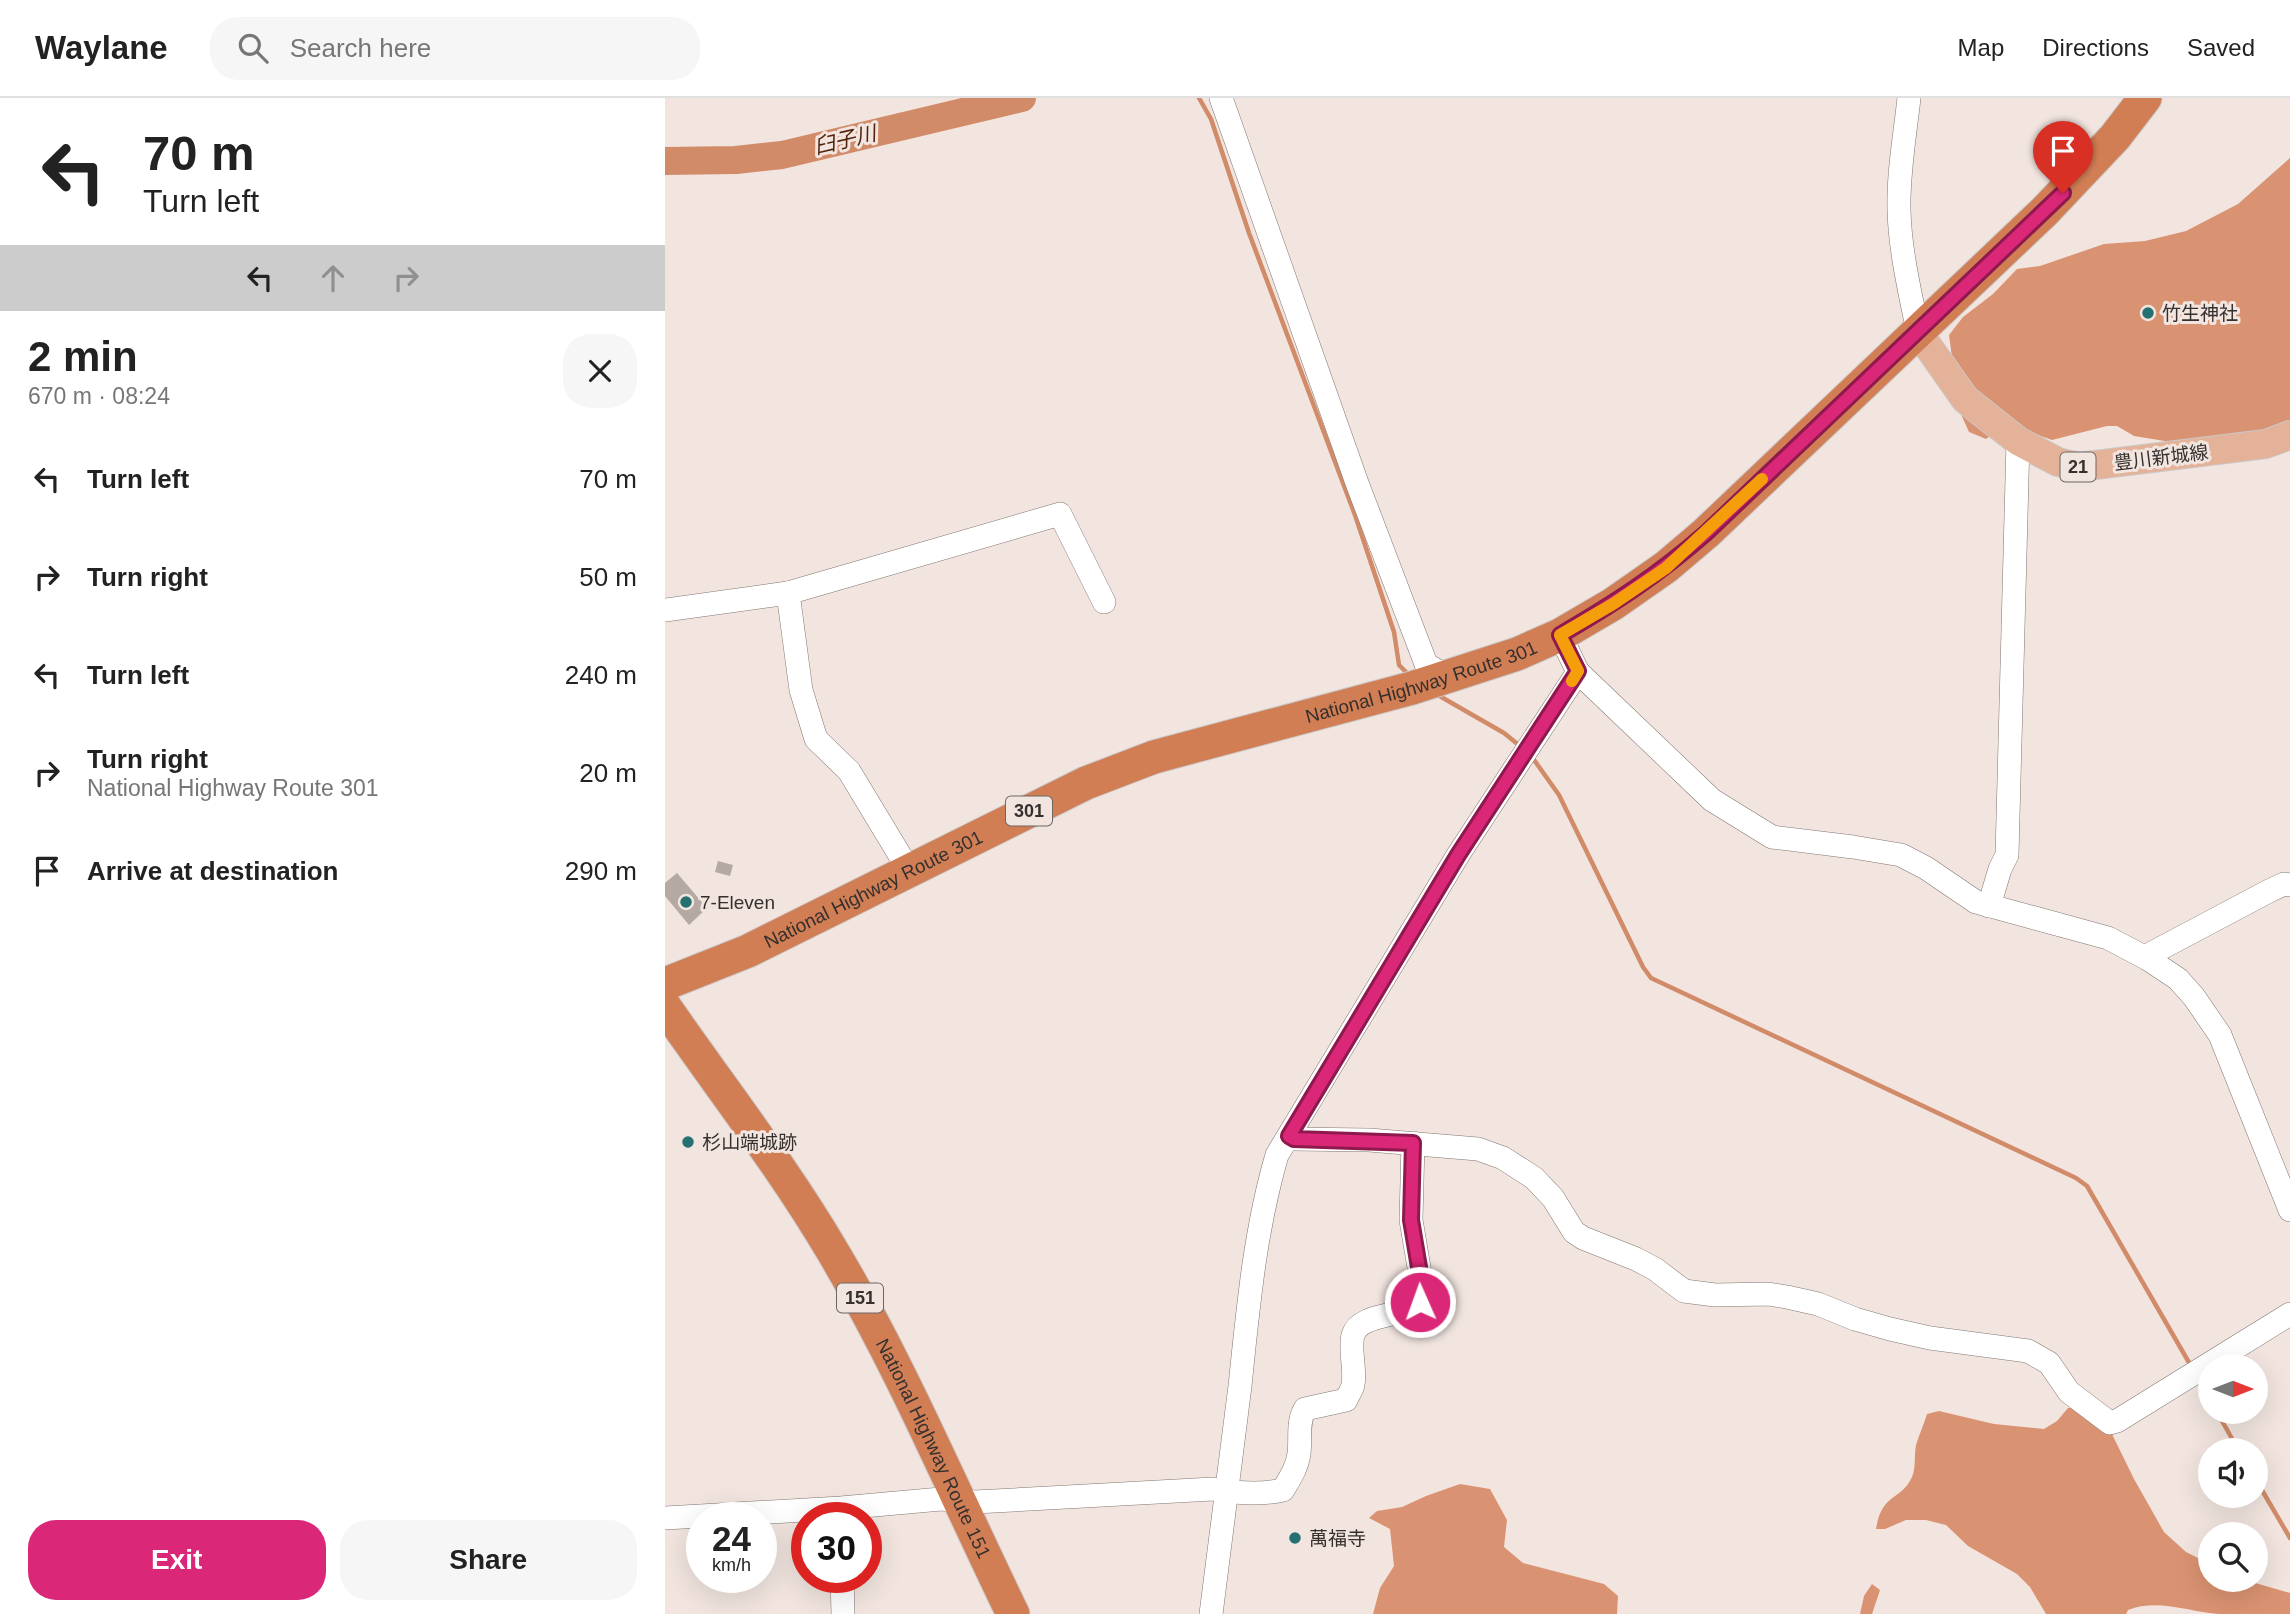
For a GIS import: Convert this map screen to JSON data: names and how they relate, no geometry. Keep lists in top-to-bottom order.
{
  "streets": {
    "highway": [
      "National Highway Route 301",
      "301",
      "151",
      "National Highway Route 151"
    ],
    "main road": ["豊川新城線", "21"]
  },
  "crossings": [
    ["豊川新城線", "National Highway Route 301"]
  ],
  "water": ["臼子川"],
  "places": [
    "竹生神社",
    "7-Eleven",
    "杉山端城跡",
    "萬福寺"
  ],
  "north": "right",
  "page": {
    "header": "Waylane",
    "search": "Search here",
    "nav": ["Map", "Directions", "Saved"],
    "turn": ["70 m", "Turn left"],
    "heading": ["2 min", "670 m · 08:24"],
    "list": [
      {
        "name": "Turn left",
        "value": "70 m"
      },
      {
        "name": "Turn right",
        "value": "50 m"
      },
      {
        "name": "Turn left",
        "value": "240 m"
      },
      {
        "name": "Turn right",
        "note": "National Highway Route 301",
        "value": "20 m"
      },
      {
        "name": "Arrive at destination",
        "value": "290 m"
      }
    ],
    "speed": "24 km/h",
    "limit": "30",
    "buttons": ["Exit", "Share"]
  }
}
